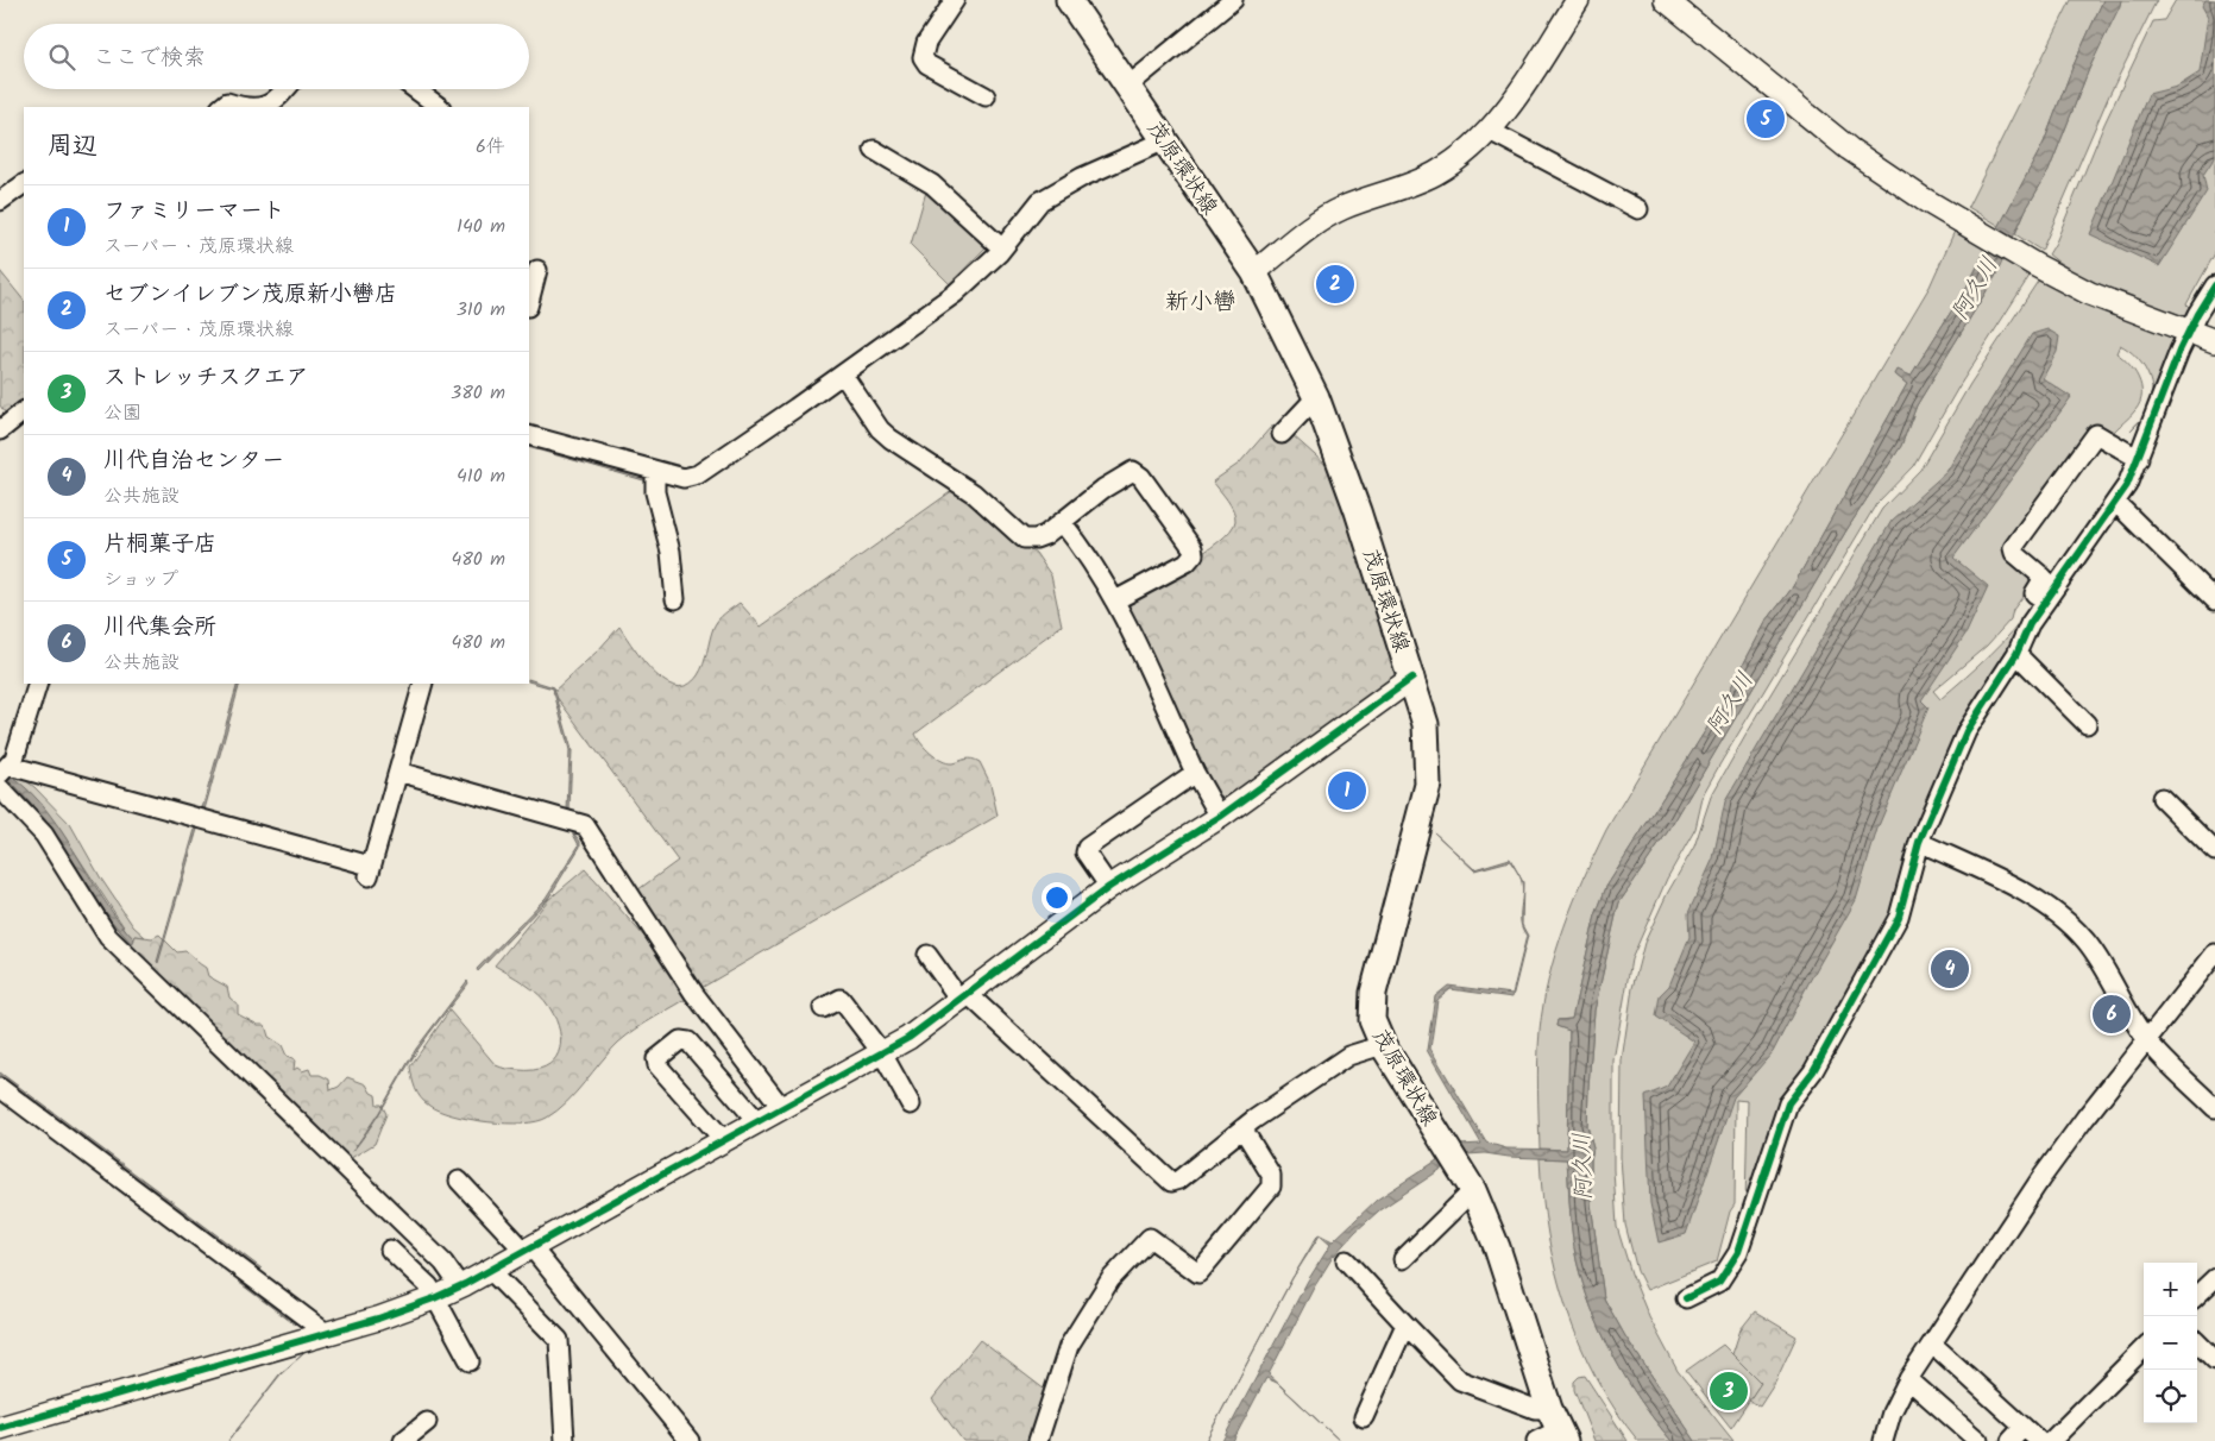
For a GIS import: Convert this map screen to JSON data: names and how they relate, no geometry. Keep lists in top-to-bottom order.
{
  "streets": {
    "main road": ["茂原環状線"]
  },
  "districts": ["新小轡"],
  "water": ["阿久川"],
  "page": {
    "search": "ここで検索",
    "pins": [
      "5",
      "2",
      "1",
      "4",
      "6",
      "3"
    ],
    "heading": ["周辺", "6件"],
    "list": [
      {
        "mark": "1",
        "name": "ファミリーマート",
        "note": "スーパー · 茂原環状線",
        "value": "140 m"
      },
      {
        "mark": "2",
        "name": "セブンイレブン茂原新小轡店",
        "note": "スーパー · 茂原環状線",
        "value": "310 m"
      },
      {
        "mark": "3",
        "name": "ストレッチスクエア",
        "note": "公園",
        "value": "380 m"
      },
      {
        "mark": "4",
        "name": "川代自治センター",
        "note": "公共施設",
        "value": "410 m"
      },
      {
        "mark": "5",
        "name": "片桐菓子店",
        "note": "ショップ",
        "value": "480 m"
      },
      {
        "mark": "6",
        "name": "川代集会所",
        "note": "公共施設",
        "value": "480 m"
      }
    ],
    "map_buttons": ["+", "−"]
  }
}
